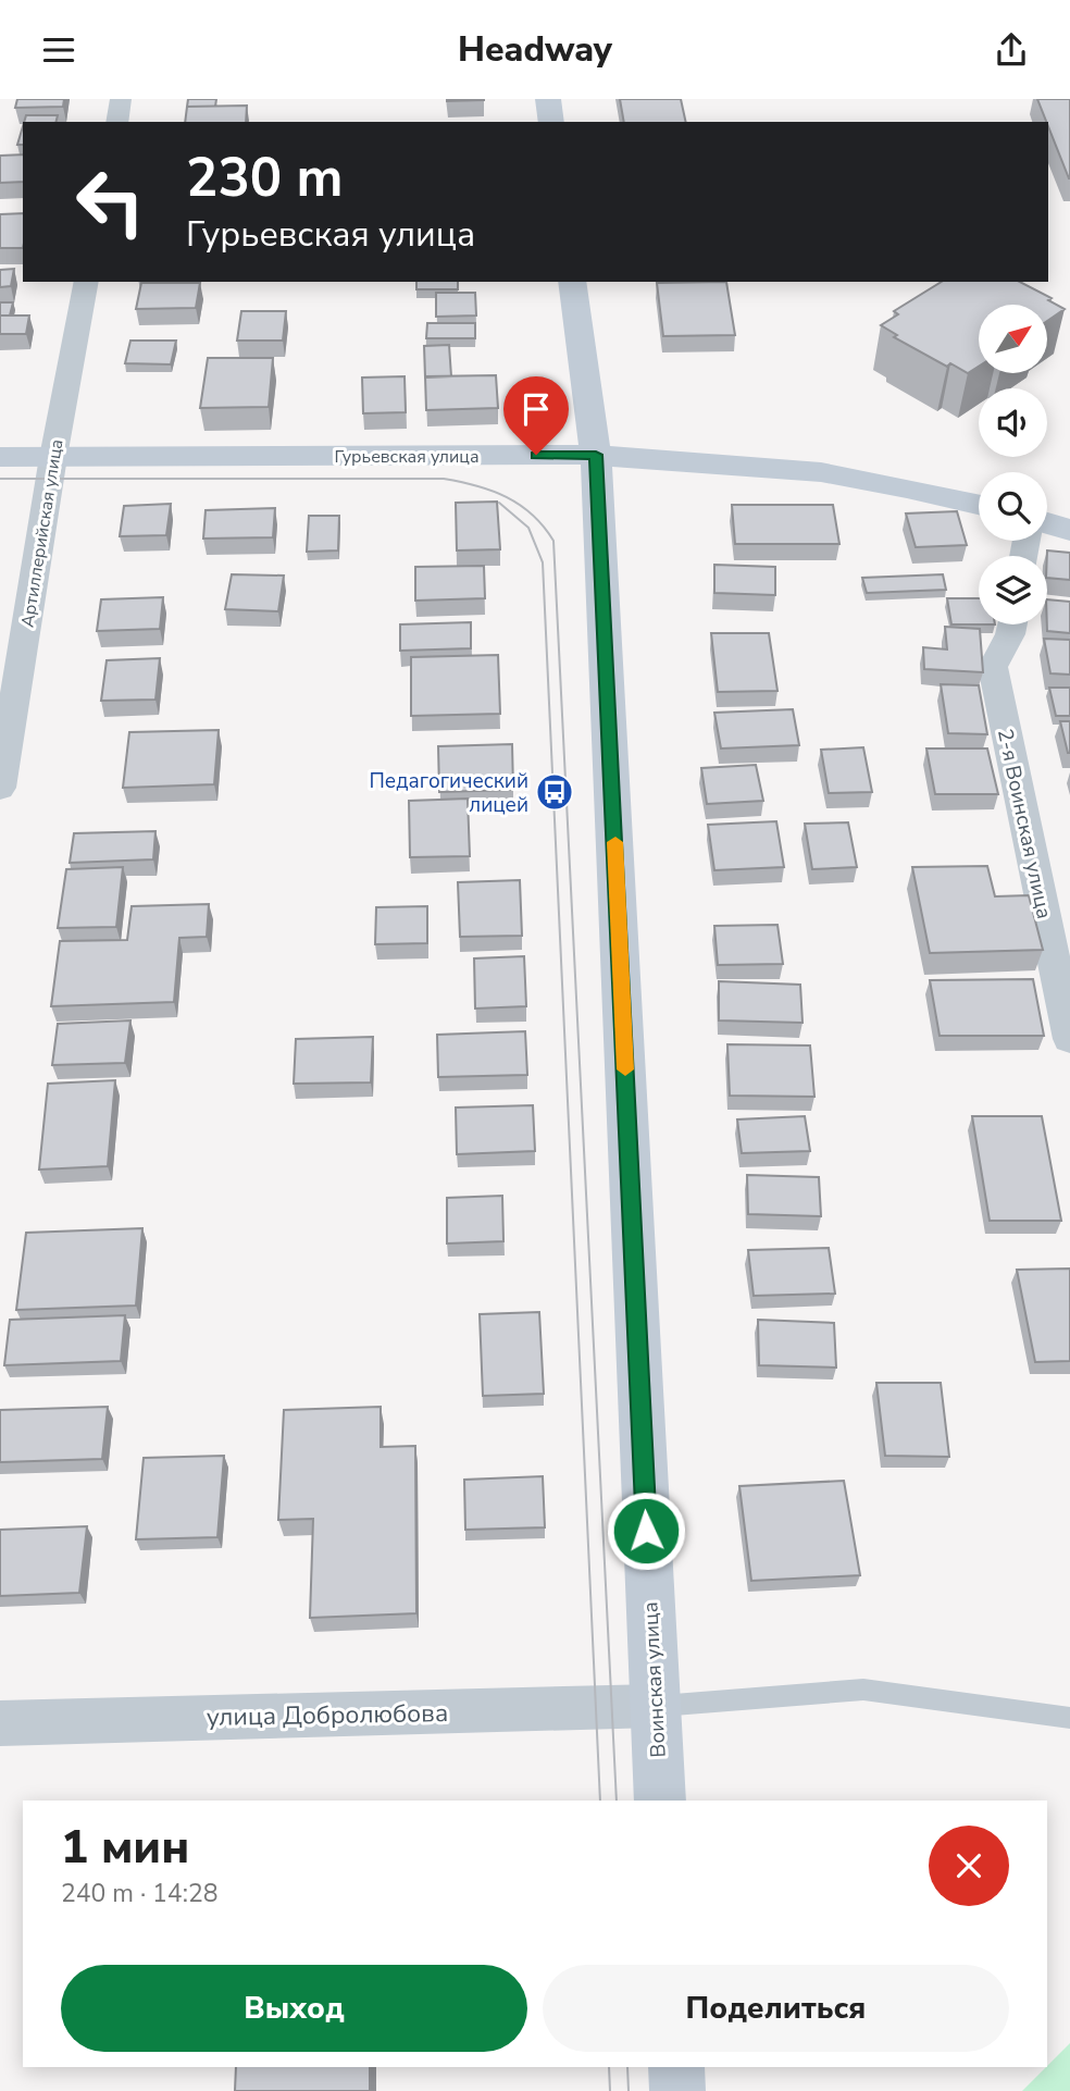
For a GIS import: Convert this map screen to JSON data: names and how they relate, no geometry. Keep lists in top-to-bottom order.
{
  "streets": {
    "street": [
      "Гурьевская улица",
      "Артиллерийская улица",
      "2-я Воинская улица",
      "Воинская улица",
      "улица Добролюбова"
    ]
  },
  "crossings": [
    ["Гурьевская улица", "Артиллерийская улица"],
    ["Гурьевская улица", "Воинская улица"],
    ["Воинская улица", "улица Добролюбова"]
  ],
  "places": {
    "bus stop": ["Педагогический лицей"]
  },
  "north": "top right",
  "page": {
    "header": "Headway",
    "turn": ["230 m", "Гурьевская улица"],
    "heading": ["1 мин", "240 m · 14:28"],
    "buttons": ["Выход", "Поделиться"]
  }
}
